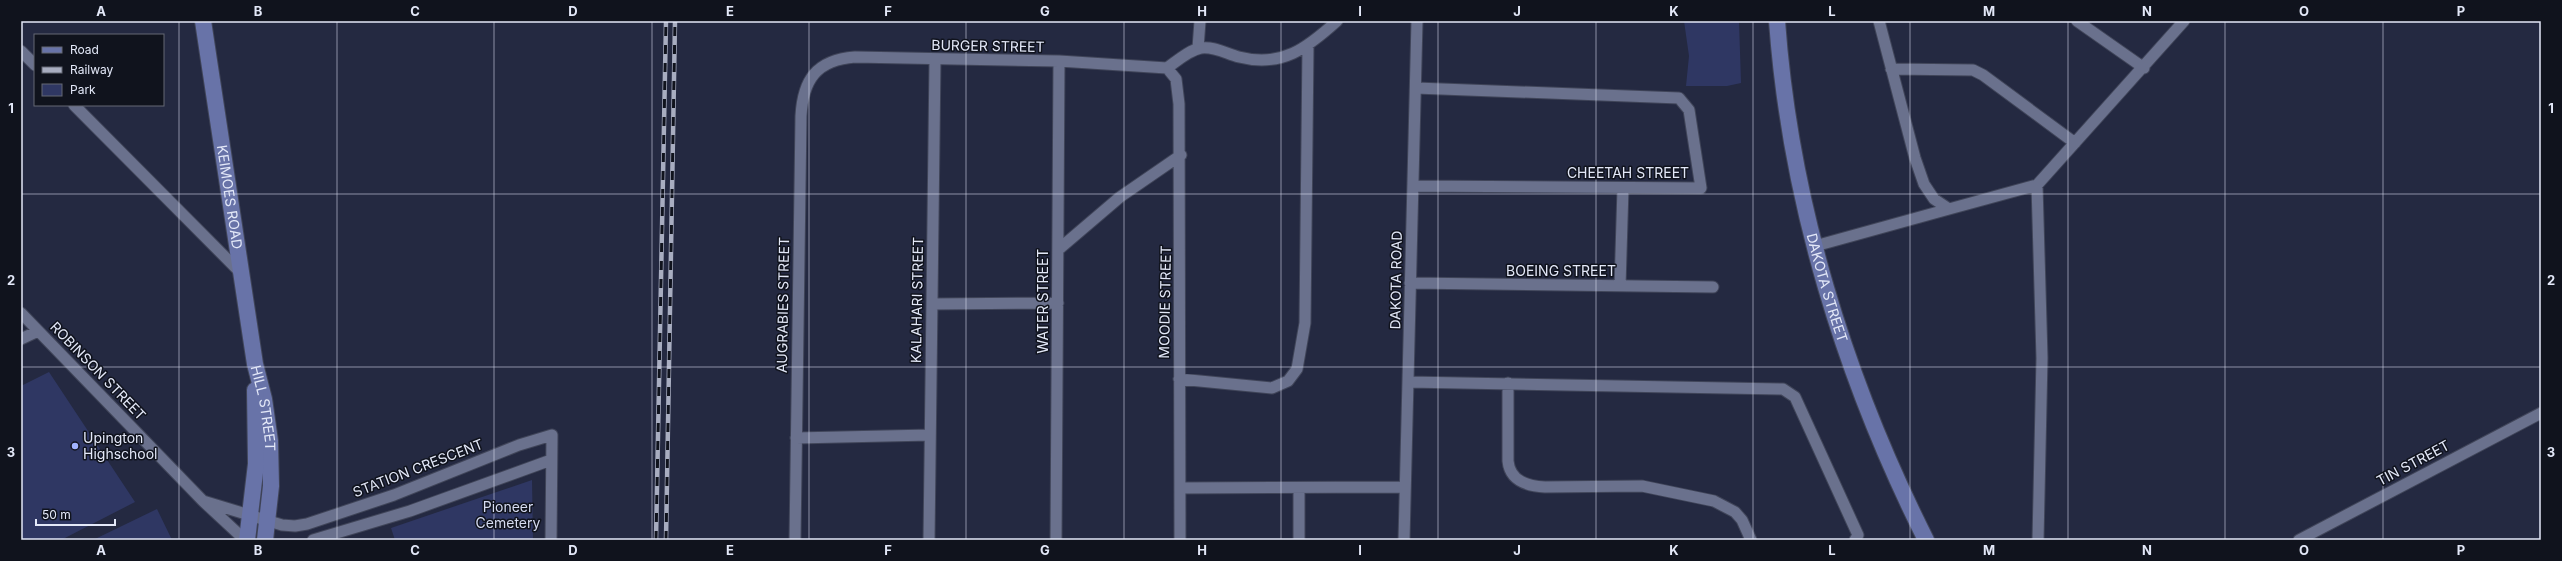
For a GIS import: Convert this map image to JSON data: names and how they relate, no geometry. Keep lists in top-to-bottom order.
{
  "streets": {
    "street": [
      "BURGER STREET",
      "CHEETAH STREET",
      "KEIMOES ROAD",
      "BOEING STREET",
      "DAKOTA ROAD",
      "DAKOTA STREET",
      "KALAHARI STREET",
      "WATER STREET",
      "MOODIE STREET",
      "AUGRABIES STREET",
      "ROBINSON STREET",
      "HILL STREET",
      "TIN STREET",
      "STATION CRESCENT"
    ]
  },
  "crossings": [
    ["BURGER STREET", "KALAHARI STREET"],
    ["BURGER STREET", "WATER STREET"],
    ["BURGER STREET", "MOODIE STREET"],
    ["BURGER STREET", "AUGRABIES STREET"],
    ["CHEETAH STREET", "DAKOTA ROAD"],
    ["KEIMOES ROAD", "HILL STREET"],
    ["BOEING STREET", "DAKOTA ROAD"],
    ["ROBINSON STREET", "HILL STREET"],
    ["HILL STREET", "STATION CRESCENT"]
  ],
  "parks": ["Pioneer Cemetery"],
  "places": ["Upington Highschool"],
  "legend": ["Road", "Railway", "Park"],
  "scale_bar": "50 m",
  "grid": {
    "columns": [
      "A",
      "B",
      "C",
      "D",
      "E",
      "F",
      "G",
      "H",
      "I",
      "J",
      "K",
      "L",
      "M",
      "N",
      "O",
      "P"
    ],
    "rows": ["1", "2", "3"]
  }
}
